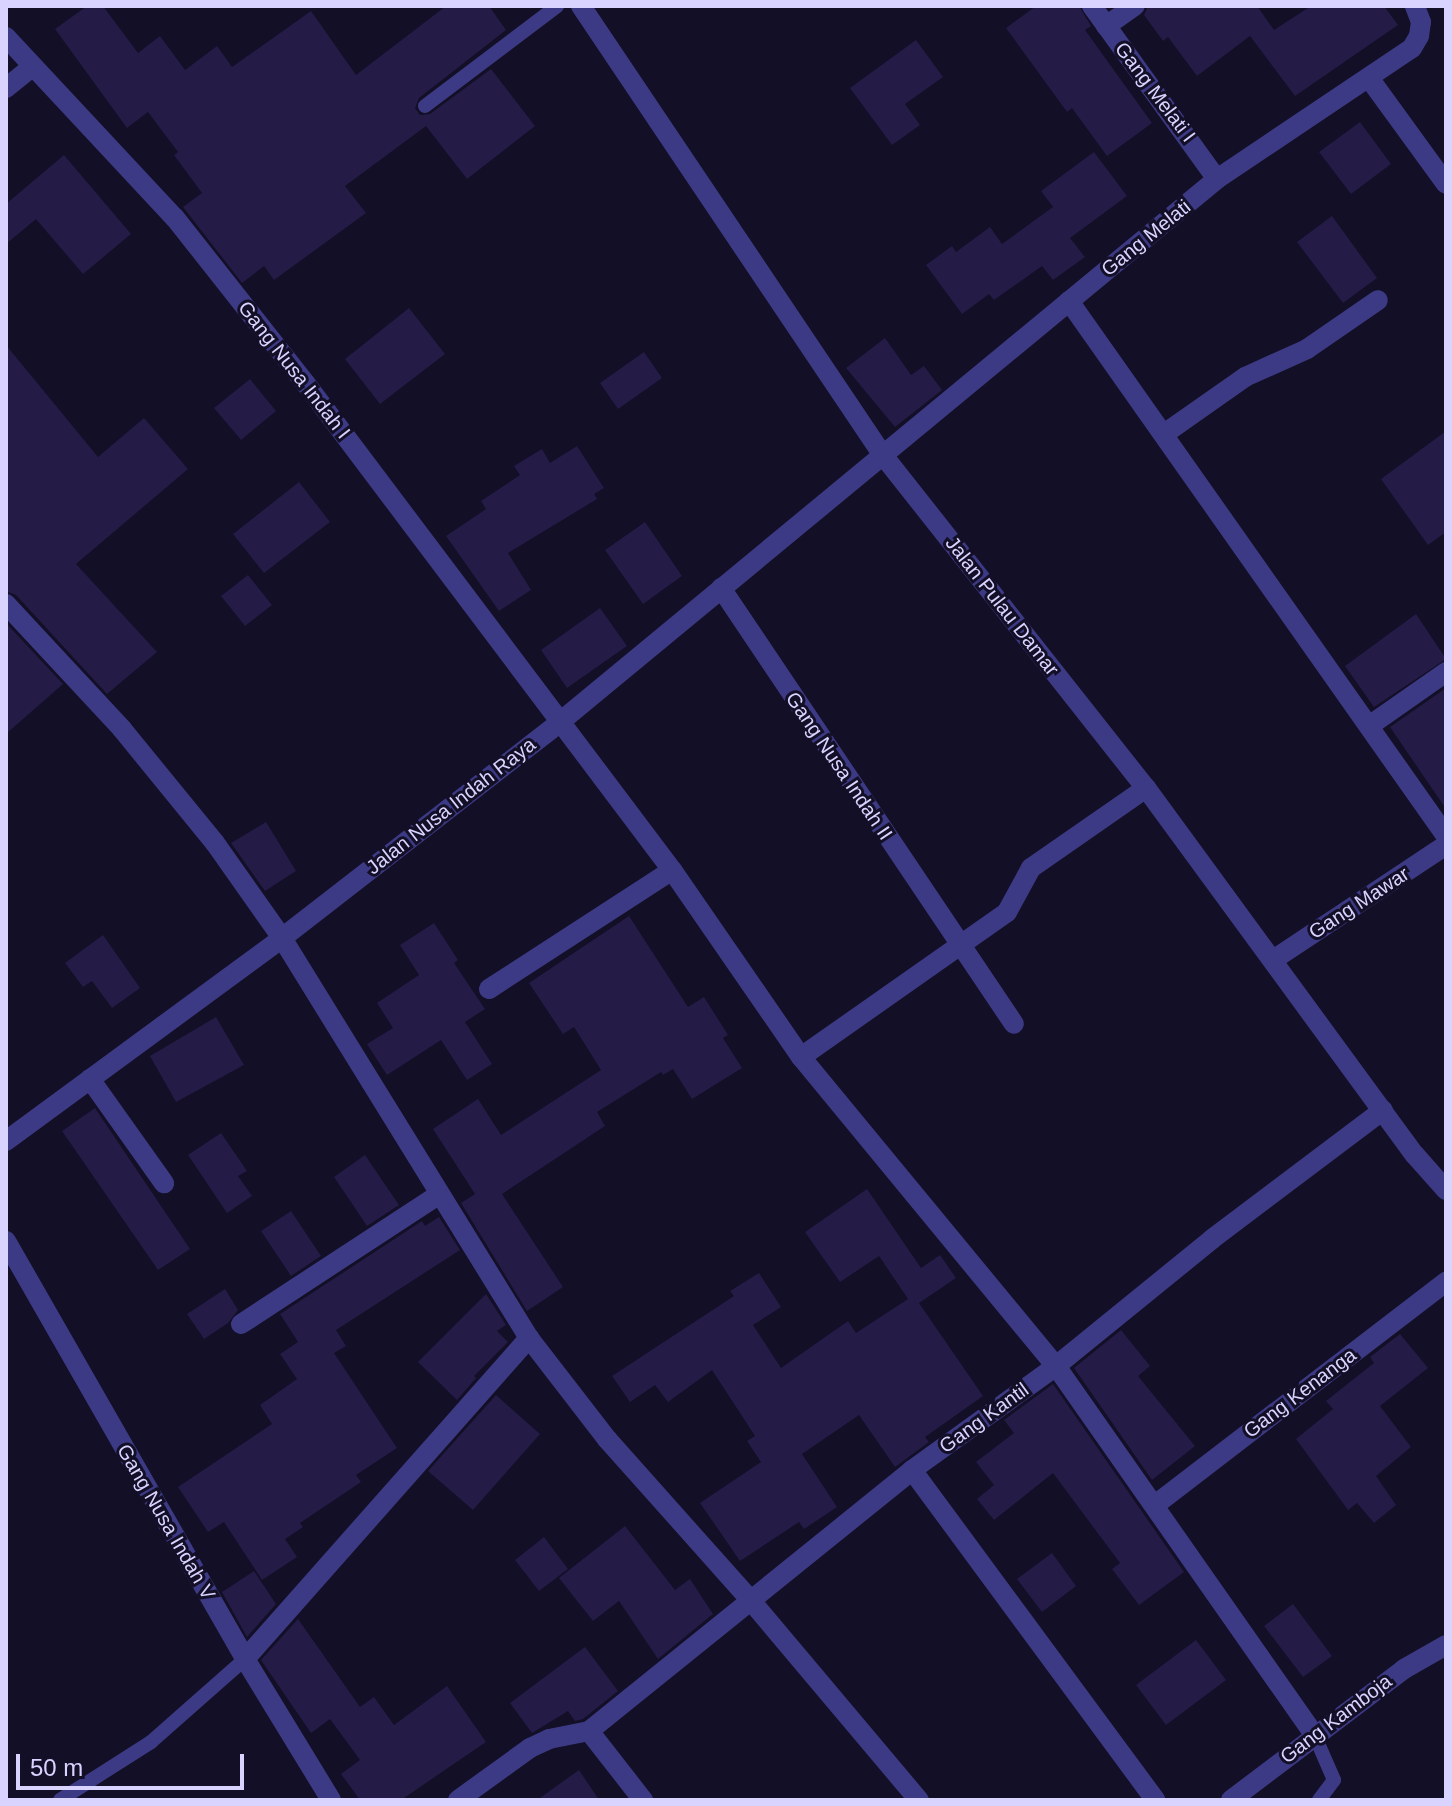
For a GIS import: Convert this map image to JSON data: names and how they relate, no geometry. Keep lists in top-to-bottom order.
{
  "streets": {
    "street": [
      "Gang Melati I",
      "Gang Melati",
      "Gang Nusa Indah I",
      "Jalan Pulau Damar",
      "Gang Nusa Indah II",
      "Jalan Nusa Indah Raya",
      "Gang Mawar",
      "Gang Kenanga",
      "Gang Kantil",
      "Gang Nusa Indah V",
      "Gang Kamboja"
    ]
  },
  "crossings": [
    ["Gang Melati I", "Gang Melati"],
    ["Gang Melati", "Jalan Pulau Damar"],
    ["Gang Melati", "Jalan Nusa Indah Raya"],
    ["Gang Nusa Indah I", "Jalan Nusa Indah Raya"],
    ["Gang Nusa Indah I", "Gang Kenanga"],
    ["Gang Nusa Indah I", "Gang Kantil"],
    ["Gang Nusa Indah I", "Gang Kamboja"],
    ["Jalan Pulau Damar", "Jalan Nusa Indah Raya"],
    ["Jalan Pulau Damar", "Gang Mawar"],
    ["Jalan Pulau Damar", "Gang Kantil"],
    ["Gang Nusa Indah II", "Jalan Nusa Indah Raya"]
  ],
  "scale_bar": "50 m"
}
